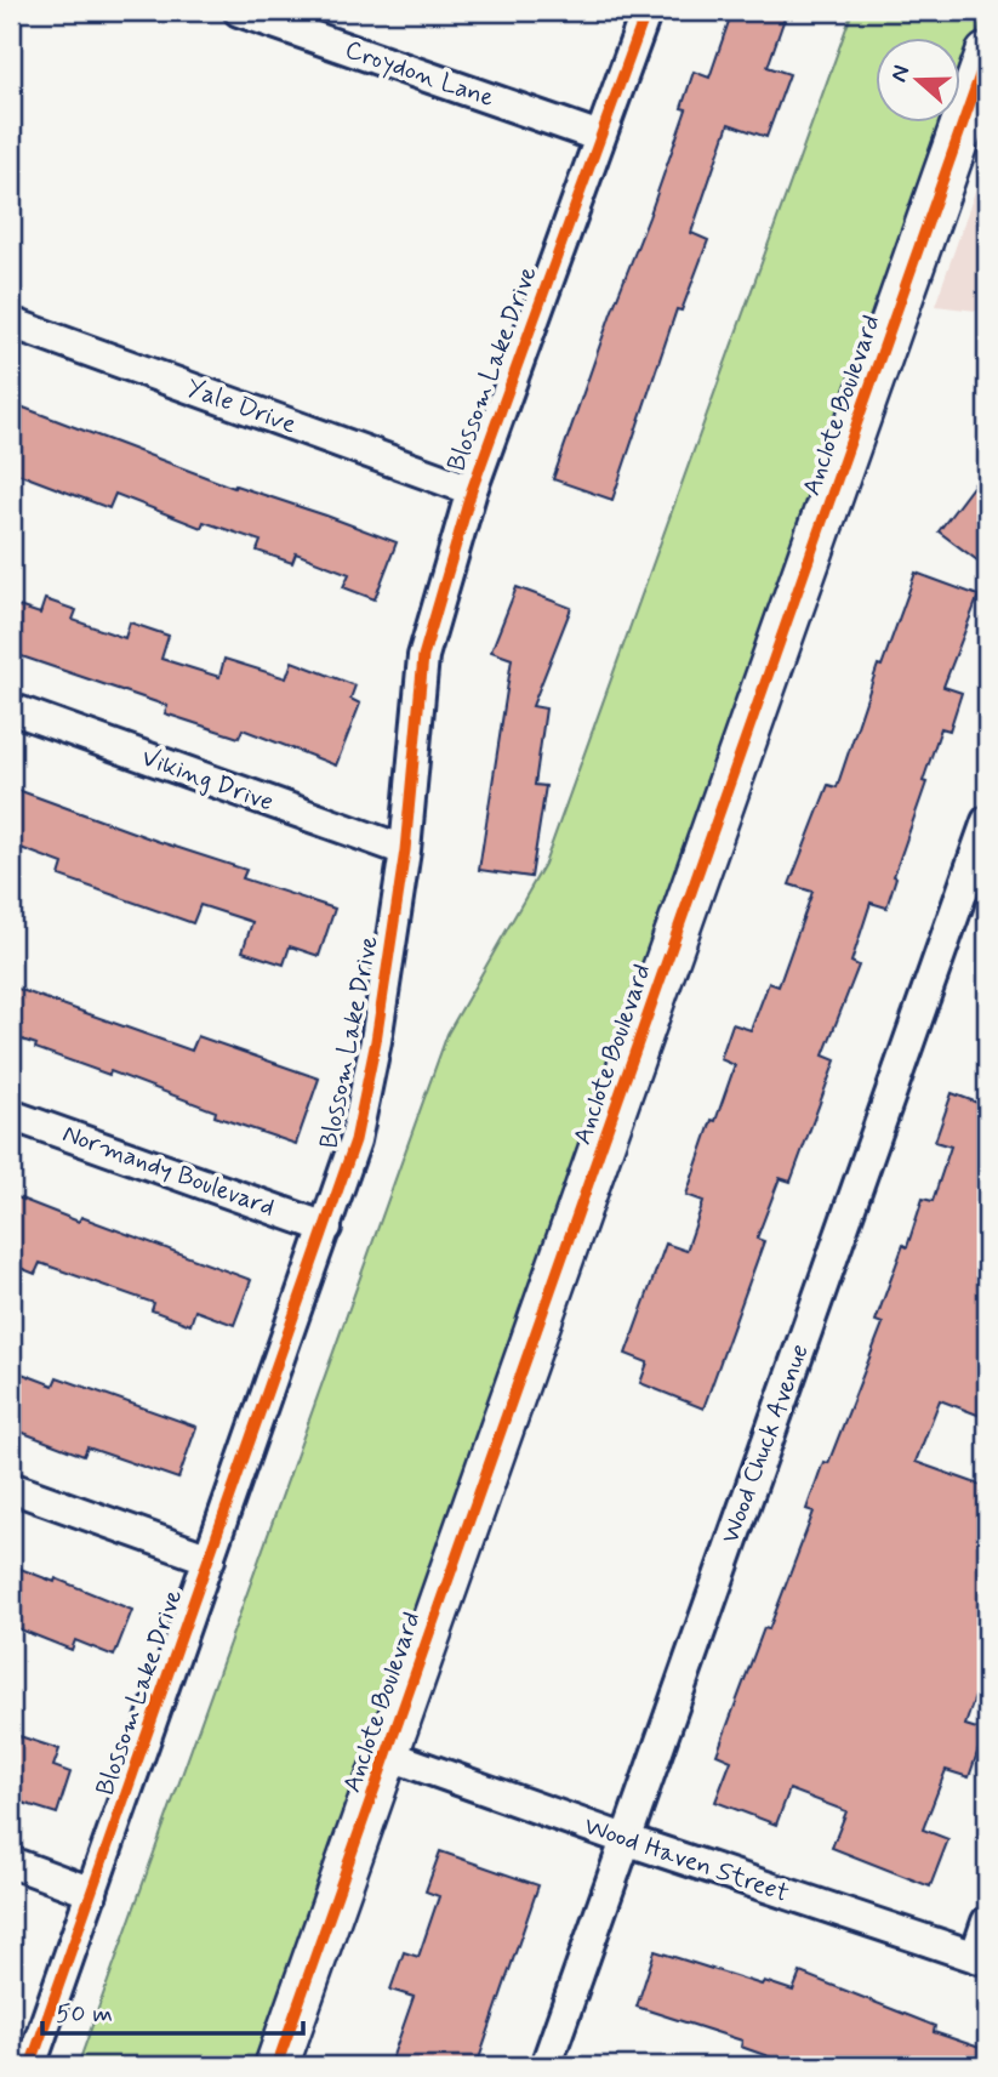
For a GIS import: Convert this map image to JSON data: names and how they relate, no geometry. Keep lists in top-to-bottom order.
{
  "streets": {
    "street": [
      "Croydon Lane",
      "Blossom Lake Drive",
      "Anclote Boulevard",
      "Yale Drive",
      "Viking Drive",
      "Normandy Boulevard",
      "Wood Chuck Avenue",
      "Wood Haven Street"
    ]
  },
  "crossings": [
    ["Croydon Lane", "Blossom Lake Drive"],
    ["Blossom Lake Drive", "Yale Drive"],
    ["Blossom Lake Drive", "Viking Drive"],
    ["Blossom Lake Drive", "Normandy Boulevard"],
    ["Anclote Boulevard", "Wood Haven Street"],
    ["Wood Chuck Avenue", "Wood Haven Street"]
  ],
  "scale_bar": "50 m",
  "north": "left"
}
